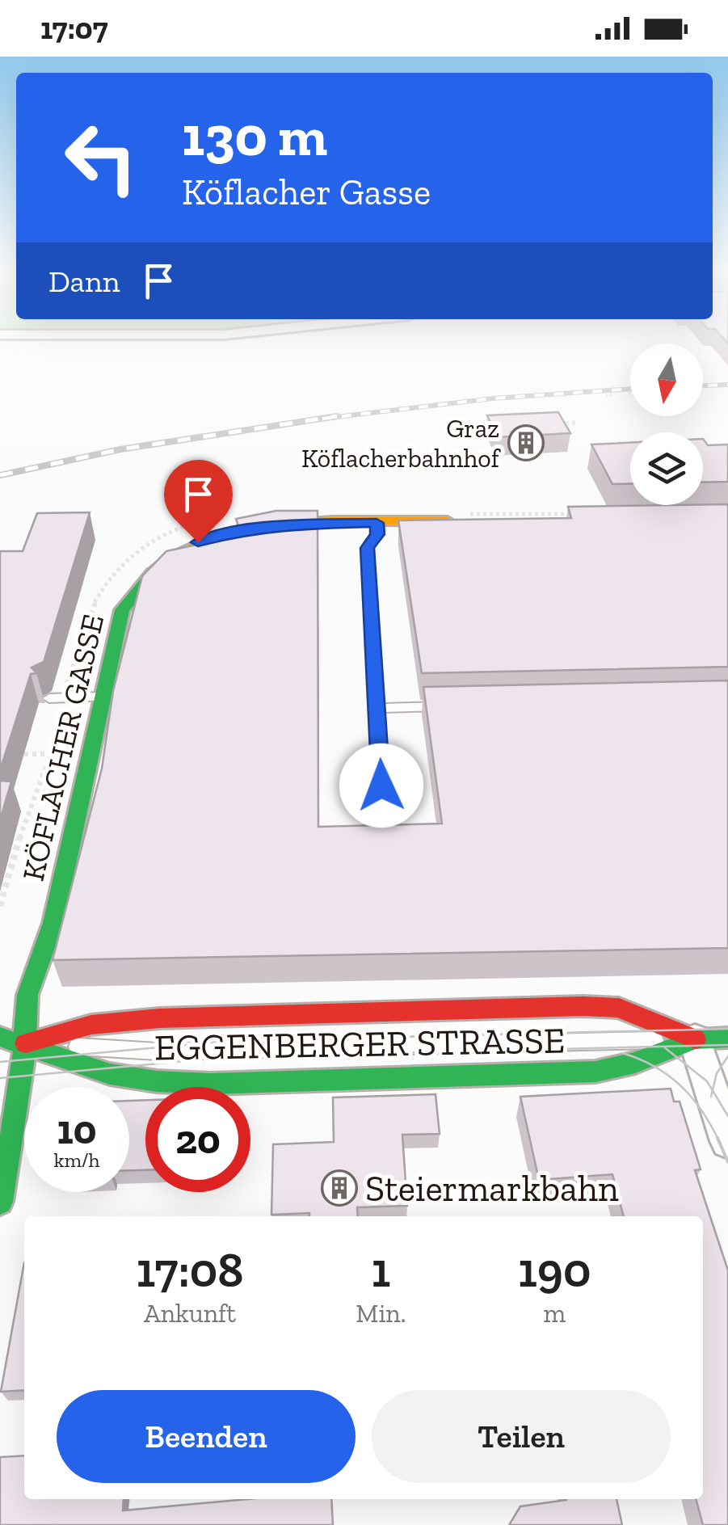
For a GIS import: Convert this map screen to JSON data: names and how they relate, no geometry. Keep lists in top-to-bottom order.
{
  "streets": {
    "street": ["KÖFLACHER GASSE", "EGGENBERGER STRASSE"]
  },
  "crossings": [
    ["KÖFLACHER GASSE", "EGGENBERGER STRASSE"]
  ],
  "places": {
    "building": ["Graz Köflacherbahnhof", "Steiermarkbahn"]
  },
  "north": "bottom",
  "page": {
    "status": "17:07",
    "turn": ["130 m", "Köflacher Gasse"],
    "then": "Dann",
    "speed": "10 km/h",
    "limit": "20",
    "eta": [
      "17:08",
      "Ankunft",
      "1",
      "Min.",
      "190",
      "m"
    ],
    "buttons": ["Beenden", "Teilen"]
  }
}
